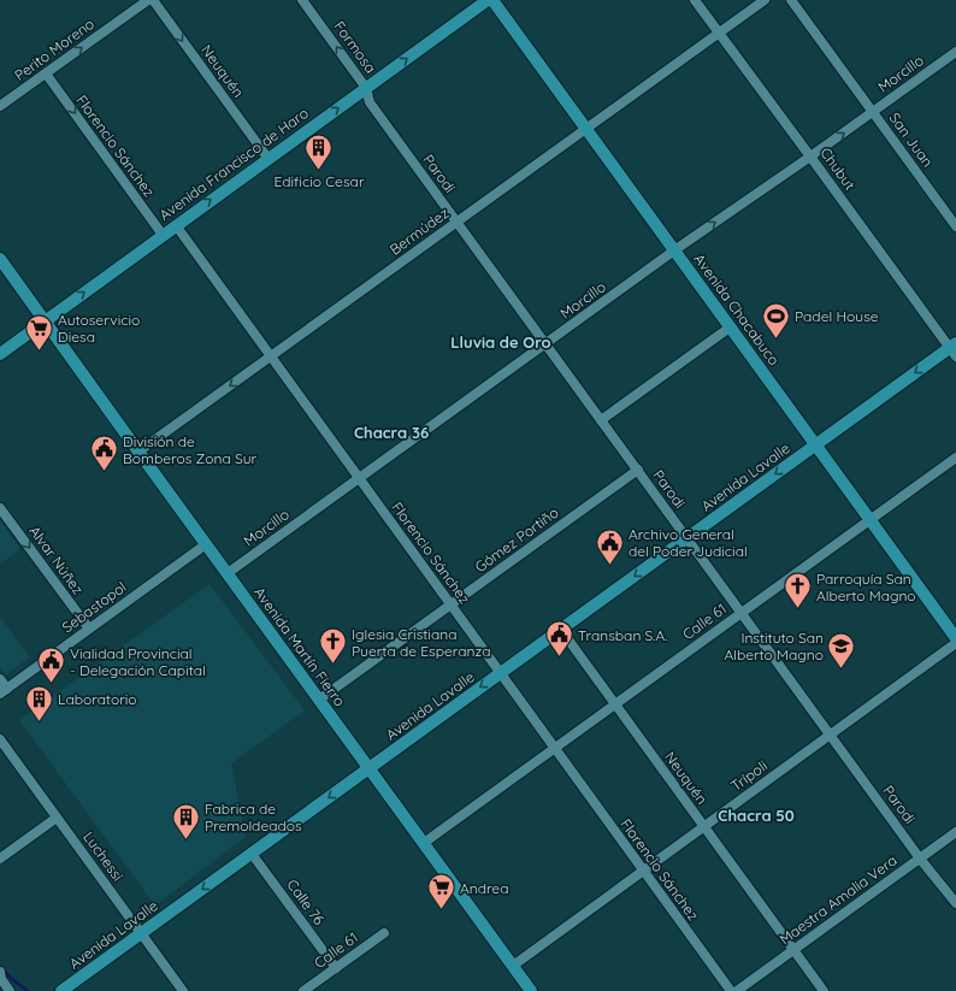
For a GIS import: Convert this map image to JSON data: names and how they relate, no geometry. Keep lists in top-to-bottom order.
{
  "streets": {
    "main road": [
      "Avenida Francisco de Haro",
      "Avenida Chacabuco",
      "Avenida Lavalle",
      "Avenida Martín Fierro"
    ],
    "street": [
      "Formosa",
      "Perito Moreno",
      "Neuquén",
      "Morcillo",
      "San Juan",
      "Florencio Sánchez",
      "Chubut",
      "Parodi",
      "Bermúdez",
      "Gómez Portiño",
      "Alvar Núñez",
      "Sebastopol",
      "Calle 61",
      "Trípoli",
      "Luchessi",
      "Maestra Amalia Vera",
      "Calle 76"
    ]
  },
  "crossings": [
    ["Formosa", "Avenida Francisco de Haro"],
    ["Formosa", "Parodi"],
    ["Perito Moreno", "Florencio Sánchez"],
    ["Neuquén", "Avenida Francisco de Haro"],
    ["Neuquén", "Avenida Lavalle"],
    ["Neuquén", "Calle 61"],
    ["Neuquén", "Trípoli"],
    ["Neuquén", "Maestra Amalia Vera"],
    ["Morcillo", "San Juan"],
    ["Morcillo", "Florencio Sánchez"],
    ["Morcillo", "Chubut"],
    ["Morcillo", "Parodi"],
    ["Morcillo", "Avenida Chacabuco"],
    ["Morcillo", "Avenida Martín Fierro"],
    ["Florencio Sánchez", "Avenida Francisco de Haro"],
    ["Florencio Sánchez", "Bermúdez"],
    ["Florencio Sánchez", "Avenida Lavalle"],
    ["Florencio Sánchez", "Gómez Portiño"],
    ["Florencio Sánchez", "Calle 61"],
    ["Florencio Sánchez", "Trípoli"],
    ["Avenida Francisco de Haro", "Parodi"],
    ["Avenida Francisco de Haro", "Avenida Martín Fierro"],
    ["Chubut", "Bermúdez"],
    ["Chubut", "Avenida Lavalle"],
    ["Parodi", "Bermúdez"],
    ["Parodi", "Avenida Lavalle"],
    ["Parodi", "Gómez Portiño"],
    ["Parodi", "Calle 61"],
    ["Parodi", "Trípoli"],
    ["Parodi", "Maestra Amalia Vera"],
    ["Bermúdez", "Avenida Chacabuco"],
    ["Bermúdez", "Avenida Martín Fierro"],
    ["Avenida Chacabuco", "Avenida Lavalle"],
    ["Avenida Chacabuco", "Calle 61"],
    ["Avenida Lavalle", "Avenida Martín Fierro"],
    ["Avenida Lavalle", "Luchessi"],
    ["Avenida Lavalle", "Calle 76"],
    ["Gómez Portiño", "Avenida Martín Fierro"],
    ["Alvar Núñez", "Sebastopol"],
    ["Sebastopol", "Avenida Martín Fierro"],
    ["Calle 61", "Avenida Martín Fierro"],
    ["Calle 61", "Calle 76"],
    ["Avenida Martín Fierro", "Trípoli"]
  ],
  "one_way": [
    "Formosa",
    "Perito Moreno",
    "Avenida Francisco de Haro",
    "Avenida Lavalle",
    "Alvar Núñez"
  ],
  "districts": ["Lluvia de Oro", "Chacra 36", "Chacra 50"],
  "places": {
    "building": ["Edificio Cesar", "Laboratorio", "Fabrica de Premoldeados"],
    "sports": ["Padel House"],
    "supermarket": ["Autoservicio Diesa", "Andrea"],
    "public building": [
      "División de Bomberos Zona Sur",
      "Archivo General del Poder Judicial",
      "Transban S.A.",
      "Vialidad Provincial - Delegación Capital"
    ],
    "church": ["Parroquía San Alberto Magno", "Iglesia Cristiana Puerta de Esperanza"],
    "school or university": ["Instituto San Alberto Magno"]
  }
}
